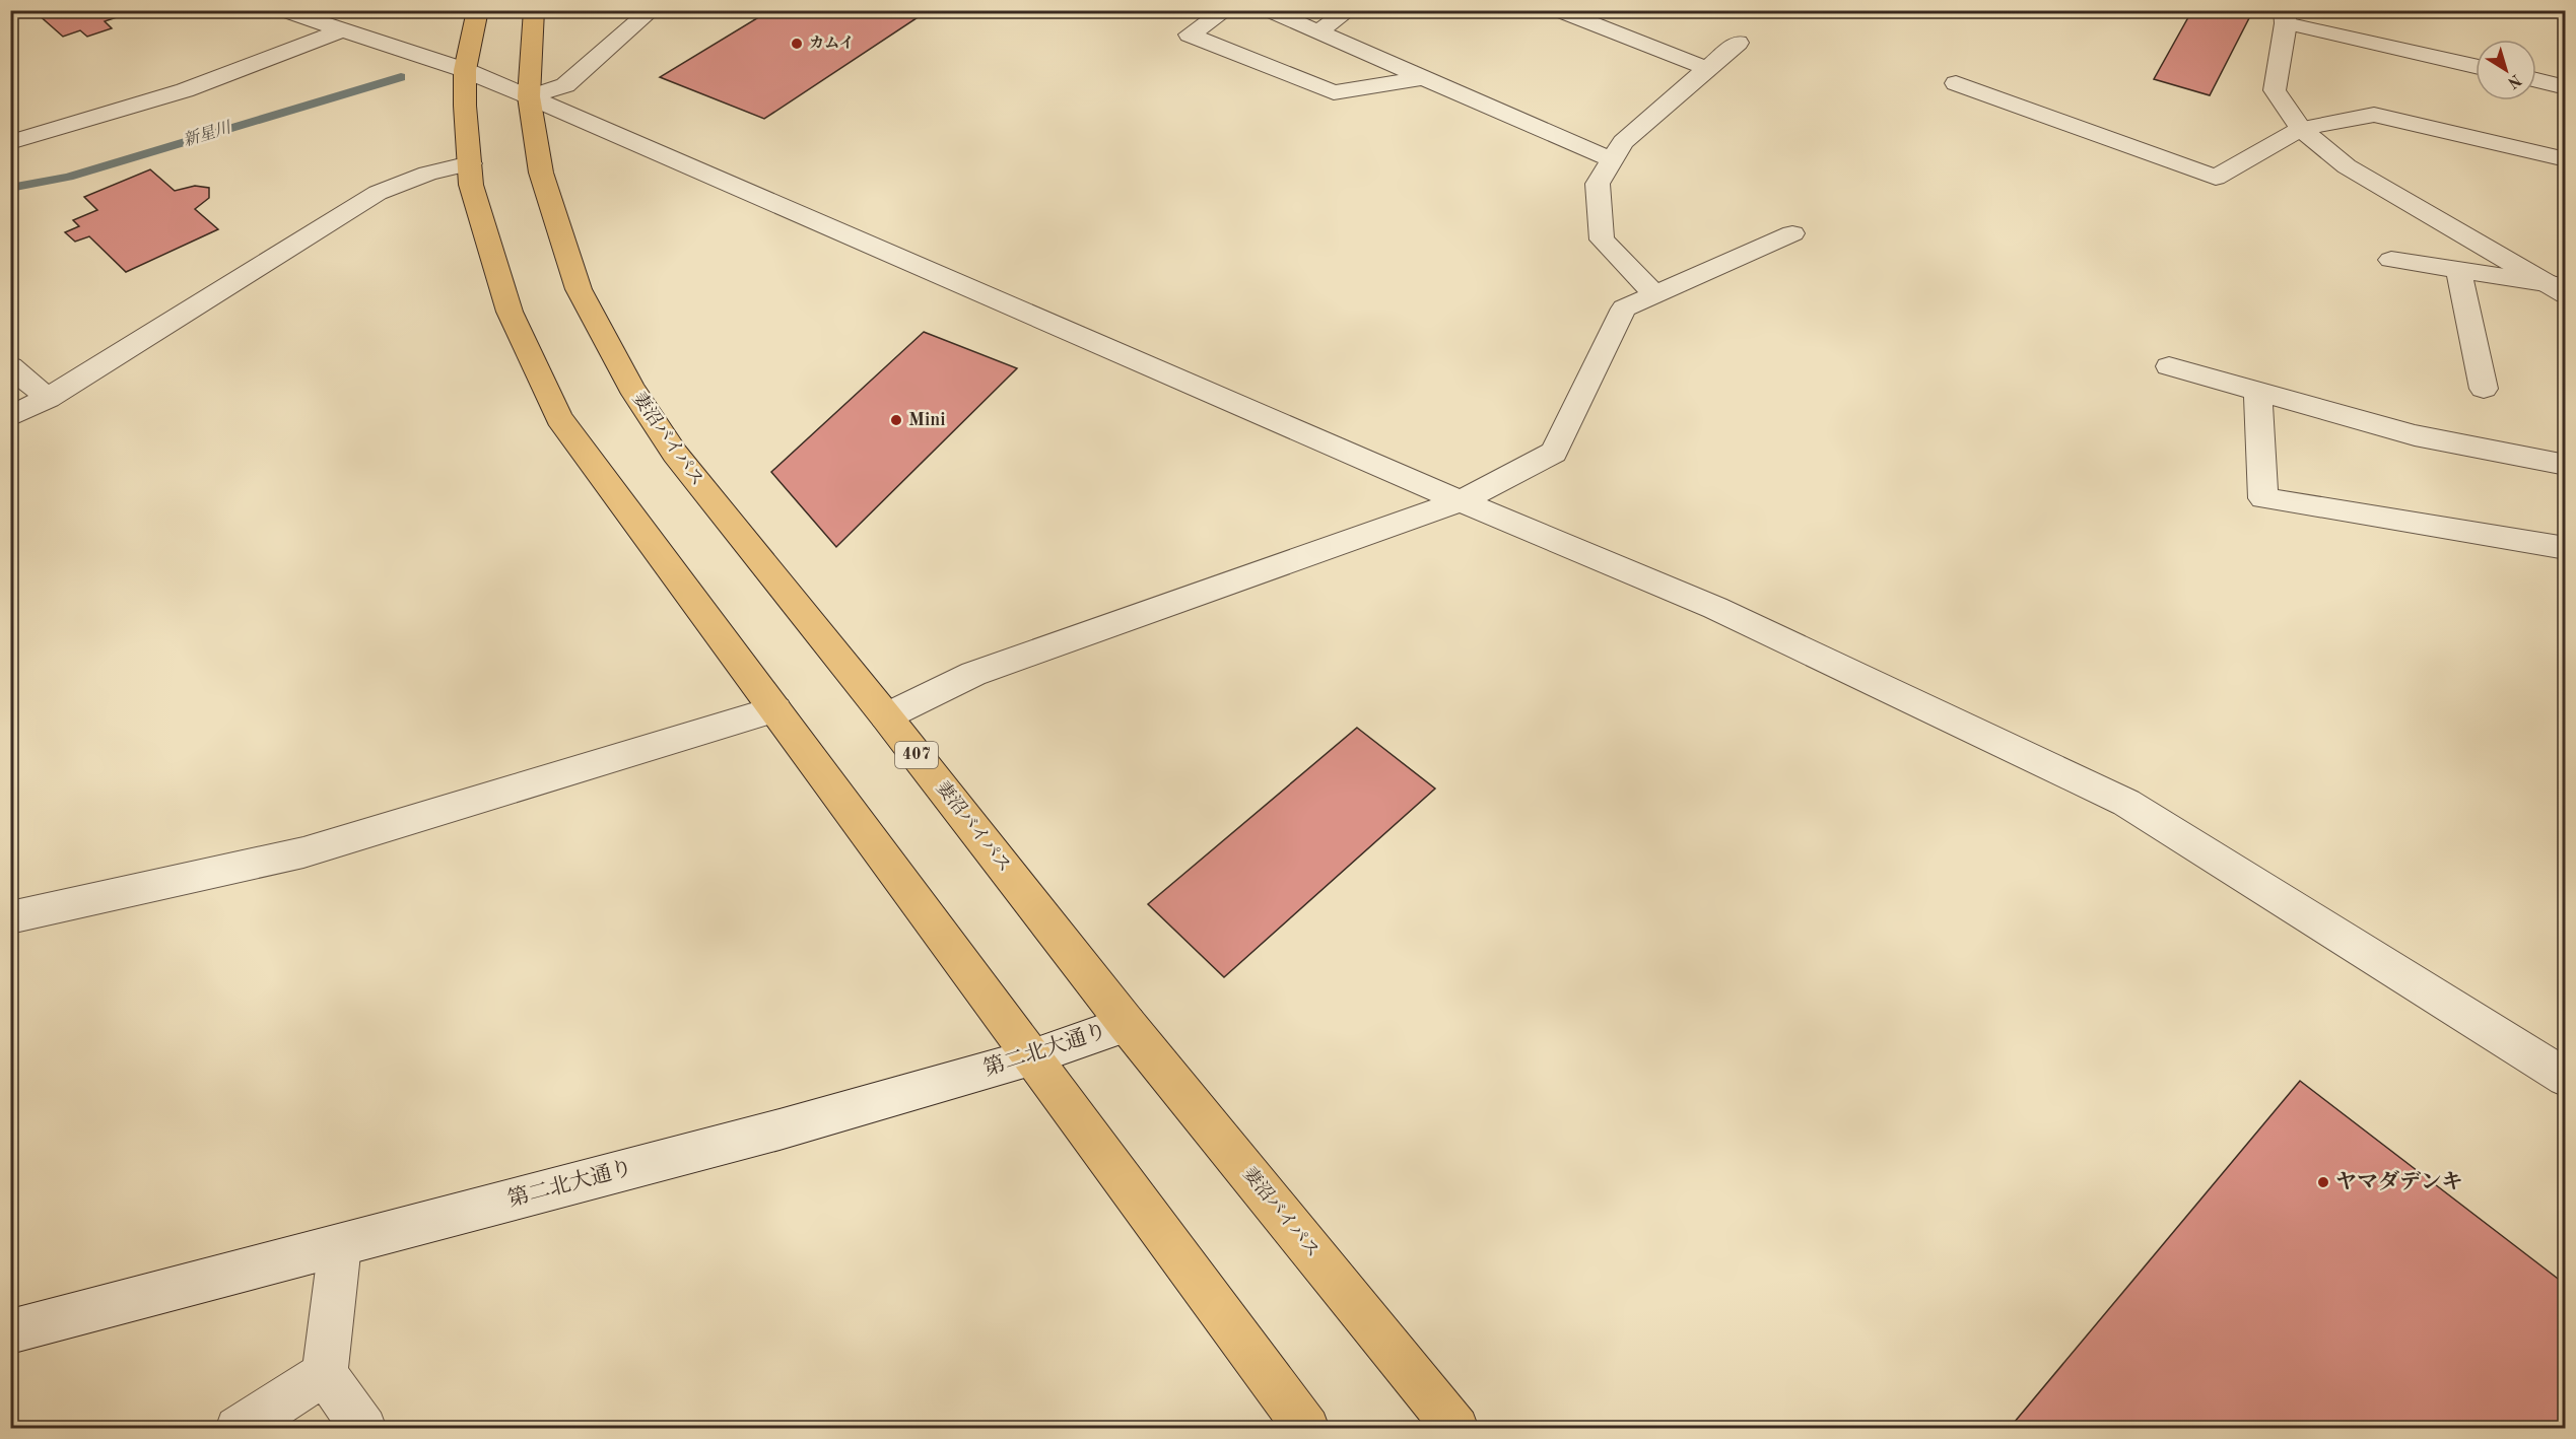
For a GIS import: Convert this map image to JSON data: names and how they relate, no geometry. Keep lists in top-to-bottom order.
{
  "streets": {
    "highway": ["妻沼バイパス", "407"],
    "street": ["第二北大通り"]
  },
  "crossings": [
    ["妻沼バイパス", "第二北大通り"]
  ],
  "water": ["新星川"],
  "places": ["カムイ", "Mini", "ヤマダデンキ"],
  "north": "bottom right"
}
